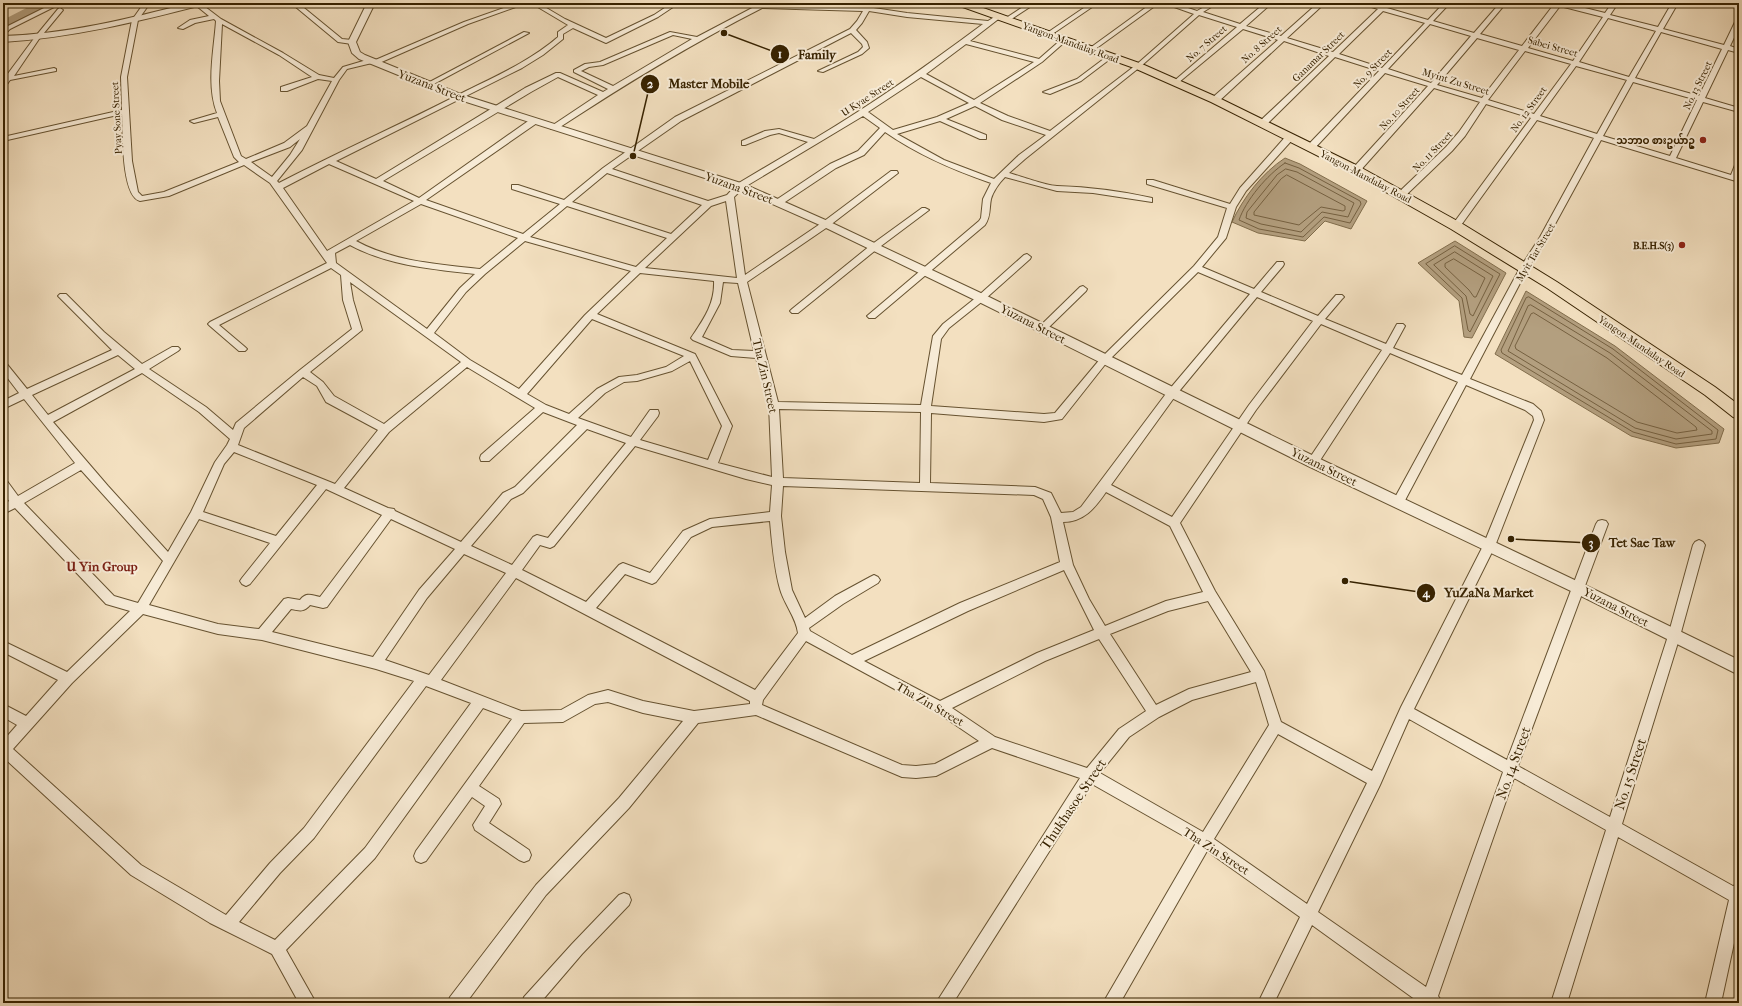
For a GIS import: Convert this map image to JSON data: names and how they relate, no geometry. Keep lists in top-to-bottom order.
{
  "streets": {
    "main road": ["Yangon-Mandalay Road"],
    "street": [
      "No. 7 Street",
      "No. 8 Street",
      "Sabei Street",
      "Ganamar Street",
      "No. 9 Street",
      "Myint Zu Street",
      "No. 13 Street",
      "Yuzana Street",
      "U Kyae Street",
      "No. 10 Street",
      "No. 12 Street",
      "Pyay Sone Street",
      "No. 11 Street",
      "Myit Tar Street",
      "Tha Zin Street",
      "No. 14 Street",
      "No. 15 Street",
      "Thukhasoe Street"
    ]
  },
  "crossings": [
    ["Yangon-Mandalay Road", "No. 7 Street"],
    ["Yangon-Mandalay Road", "No. 8 Street"],
    ["Yangon-Mandalay Road", "Ganamar Street"],
    ["Yangon-Mandalay Road", "No. 9 Street"],
    ["Yangon-Mandalay Road", "U Kyae Street"],
    ["Yangon-Mandalay Road", "No. 10 Street"],
    ["Yangon-Mandalay Road", "No. 12 Street"],
    ["Yangon-Mandalay Road", "No. 11 Street"],
    ["Yangon-Mandalay Road", "Myit Tar Street"],
    ["No. 7 Street", "Myint Zu Street"],
    ["No. 8 Street", "Myint Zu Street"],
    ["Sabei Street", "Ganamar Street"],
    ["Sabei Street", "No. 9 Street"],
    ["Sabei Street", "No. 13 Street"],
    ["Sabei Street", "No. 10 Street"],
    ["Sabei Street", "No. 12 Street"],
    ["Sabei Street", "No. 11 Street"],
    ["Sabei Street", "Myit Tar Street"],
    ["Ganamar Street", "Myint Zu Street"],
    ["No. 9 Street", "Myint Zu Street"],
    ["Myint Zu Street", "No. 13 Street"],
    ["Myint Zu Street", "No. 10 Street"],
    ["Myint Zu Street", "No. 12 Street"],
    ["Myint Zu Street", "No. 11 Street"],
    ["Myint Zu Street", "Myit Tar Street"],
    ["Yuzana Street", "U Kyae Street"],
    ["Yuzana Street", "Myit Tar Street"],
    ["Yuzana Street", "No. 14 Street"],
    ["Yuzana Street", "No. 15 Street"],
    ["U Kyae Street", "Tha Zin Street"],
    ["Tha Zin Street", "No. 14 Street"],
    ["Tha Zin Street", "Thukhasoe Street"]
  ],
  "districts": ["U Yin Group"],
  "places": [
    "Family",
    "သဘာဝ စားဥယ်ာဥ္",
    "Master Mobile",
    "B.E.H.S(3)",
    "Tet Sae Taw",
    "YuZaNa Market"
  ]
}
